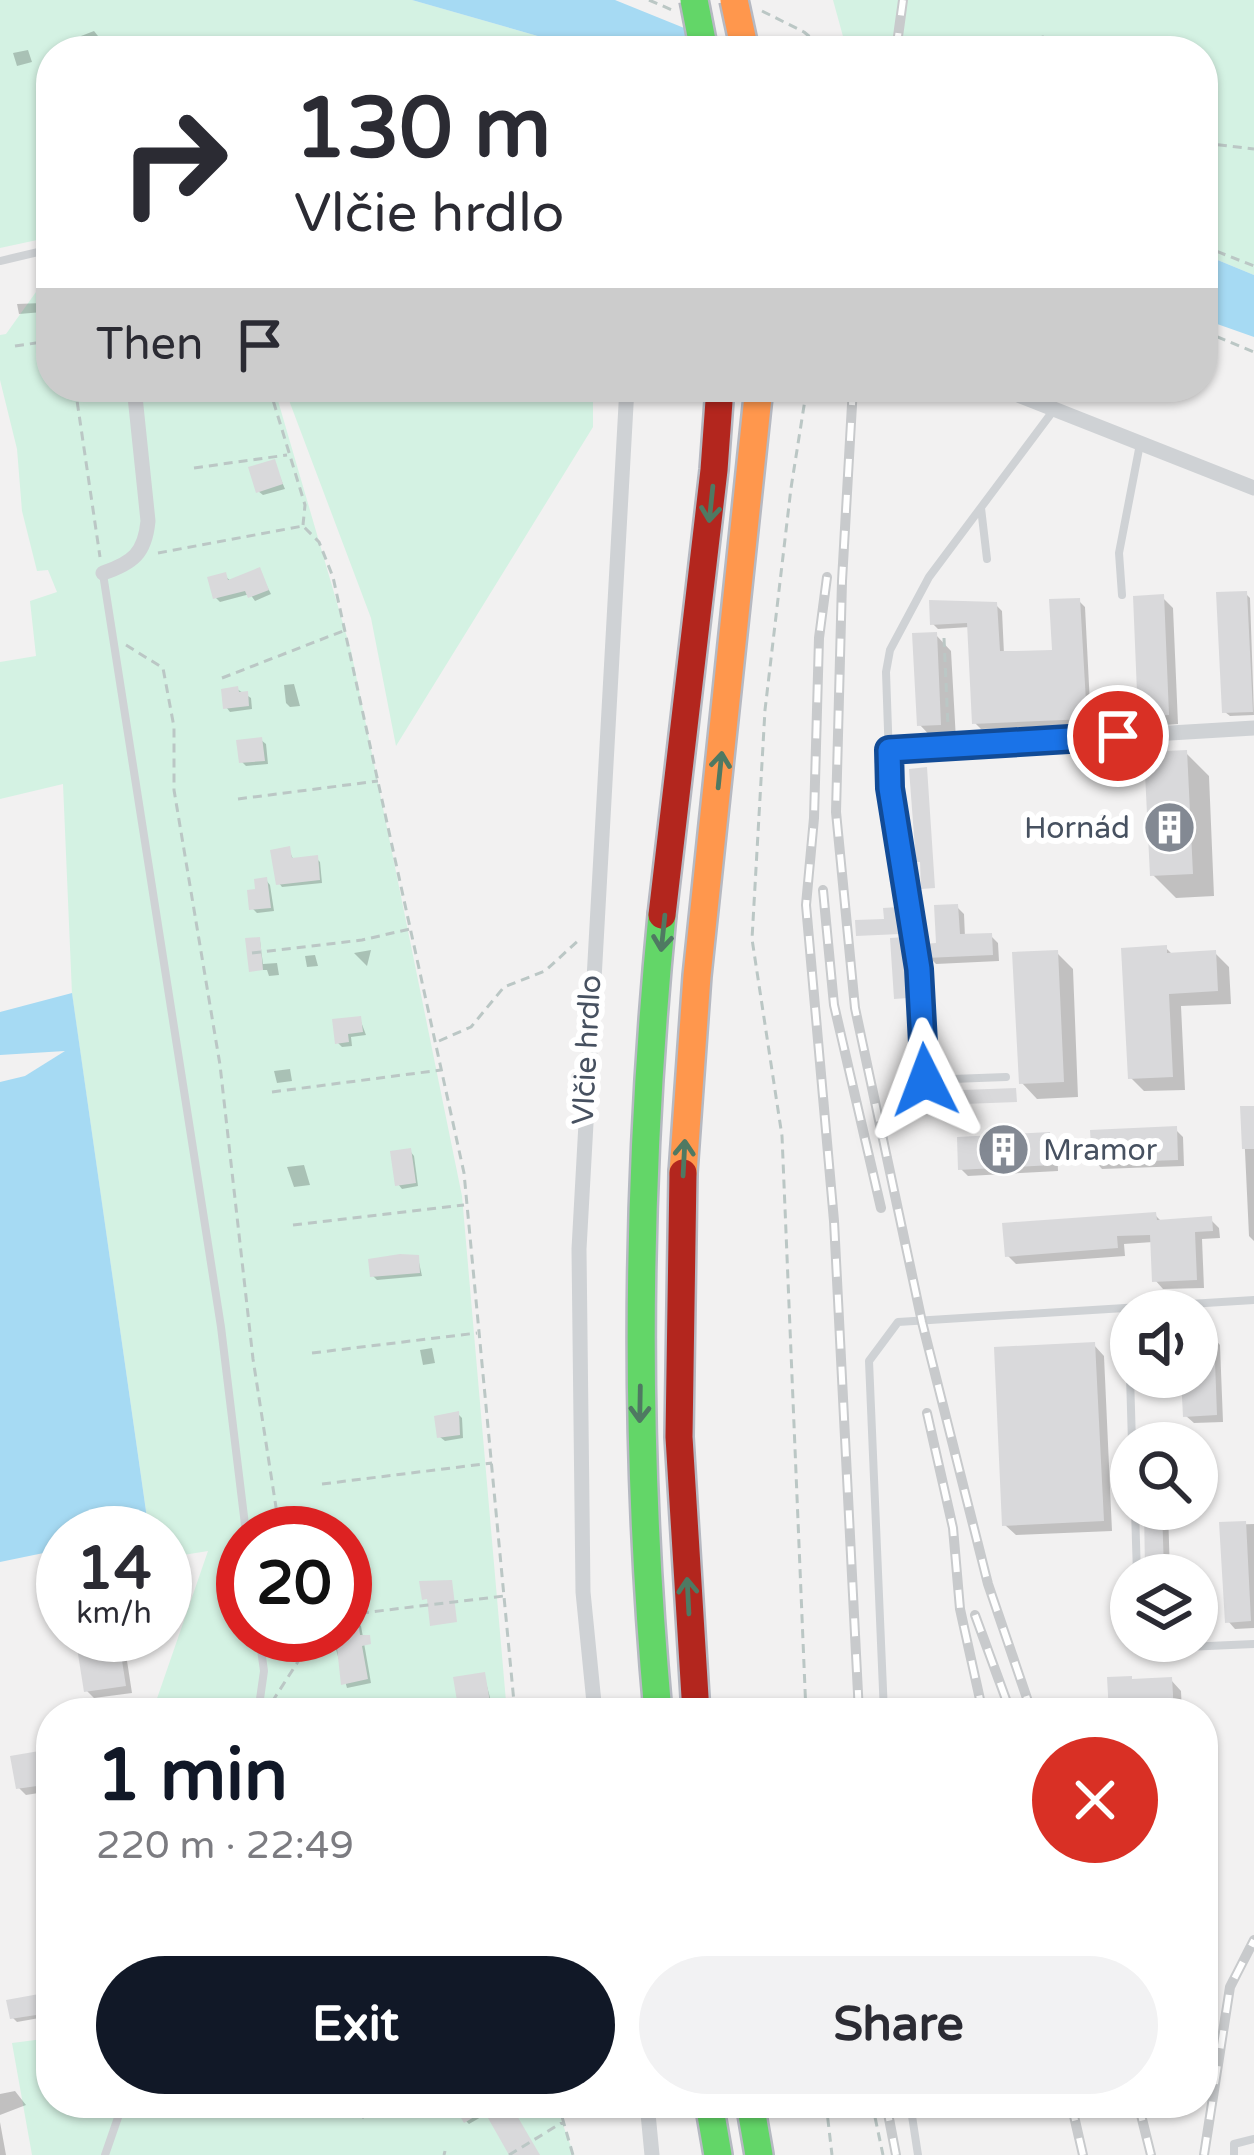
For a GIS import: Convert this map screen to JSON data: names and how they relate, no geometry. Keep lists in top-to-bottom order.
{
  "streets": {
    "street": ["Vlčie hrdlo"]
  },
  "places": {
    "building": ["Hornád", "Mramor"]
  },
  "page": {
    "turn": ["130 m", "Vlčie hrdlo"],
    "then": "Then",
    "speed": "14 km/h",
    "limit": "20",
    "heading": ["1 min", "220 m · 22:49"],
    "buttons": ["Exit", "Share"]
  }
}
